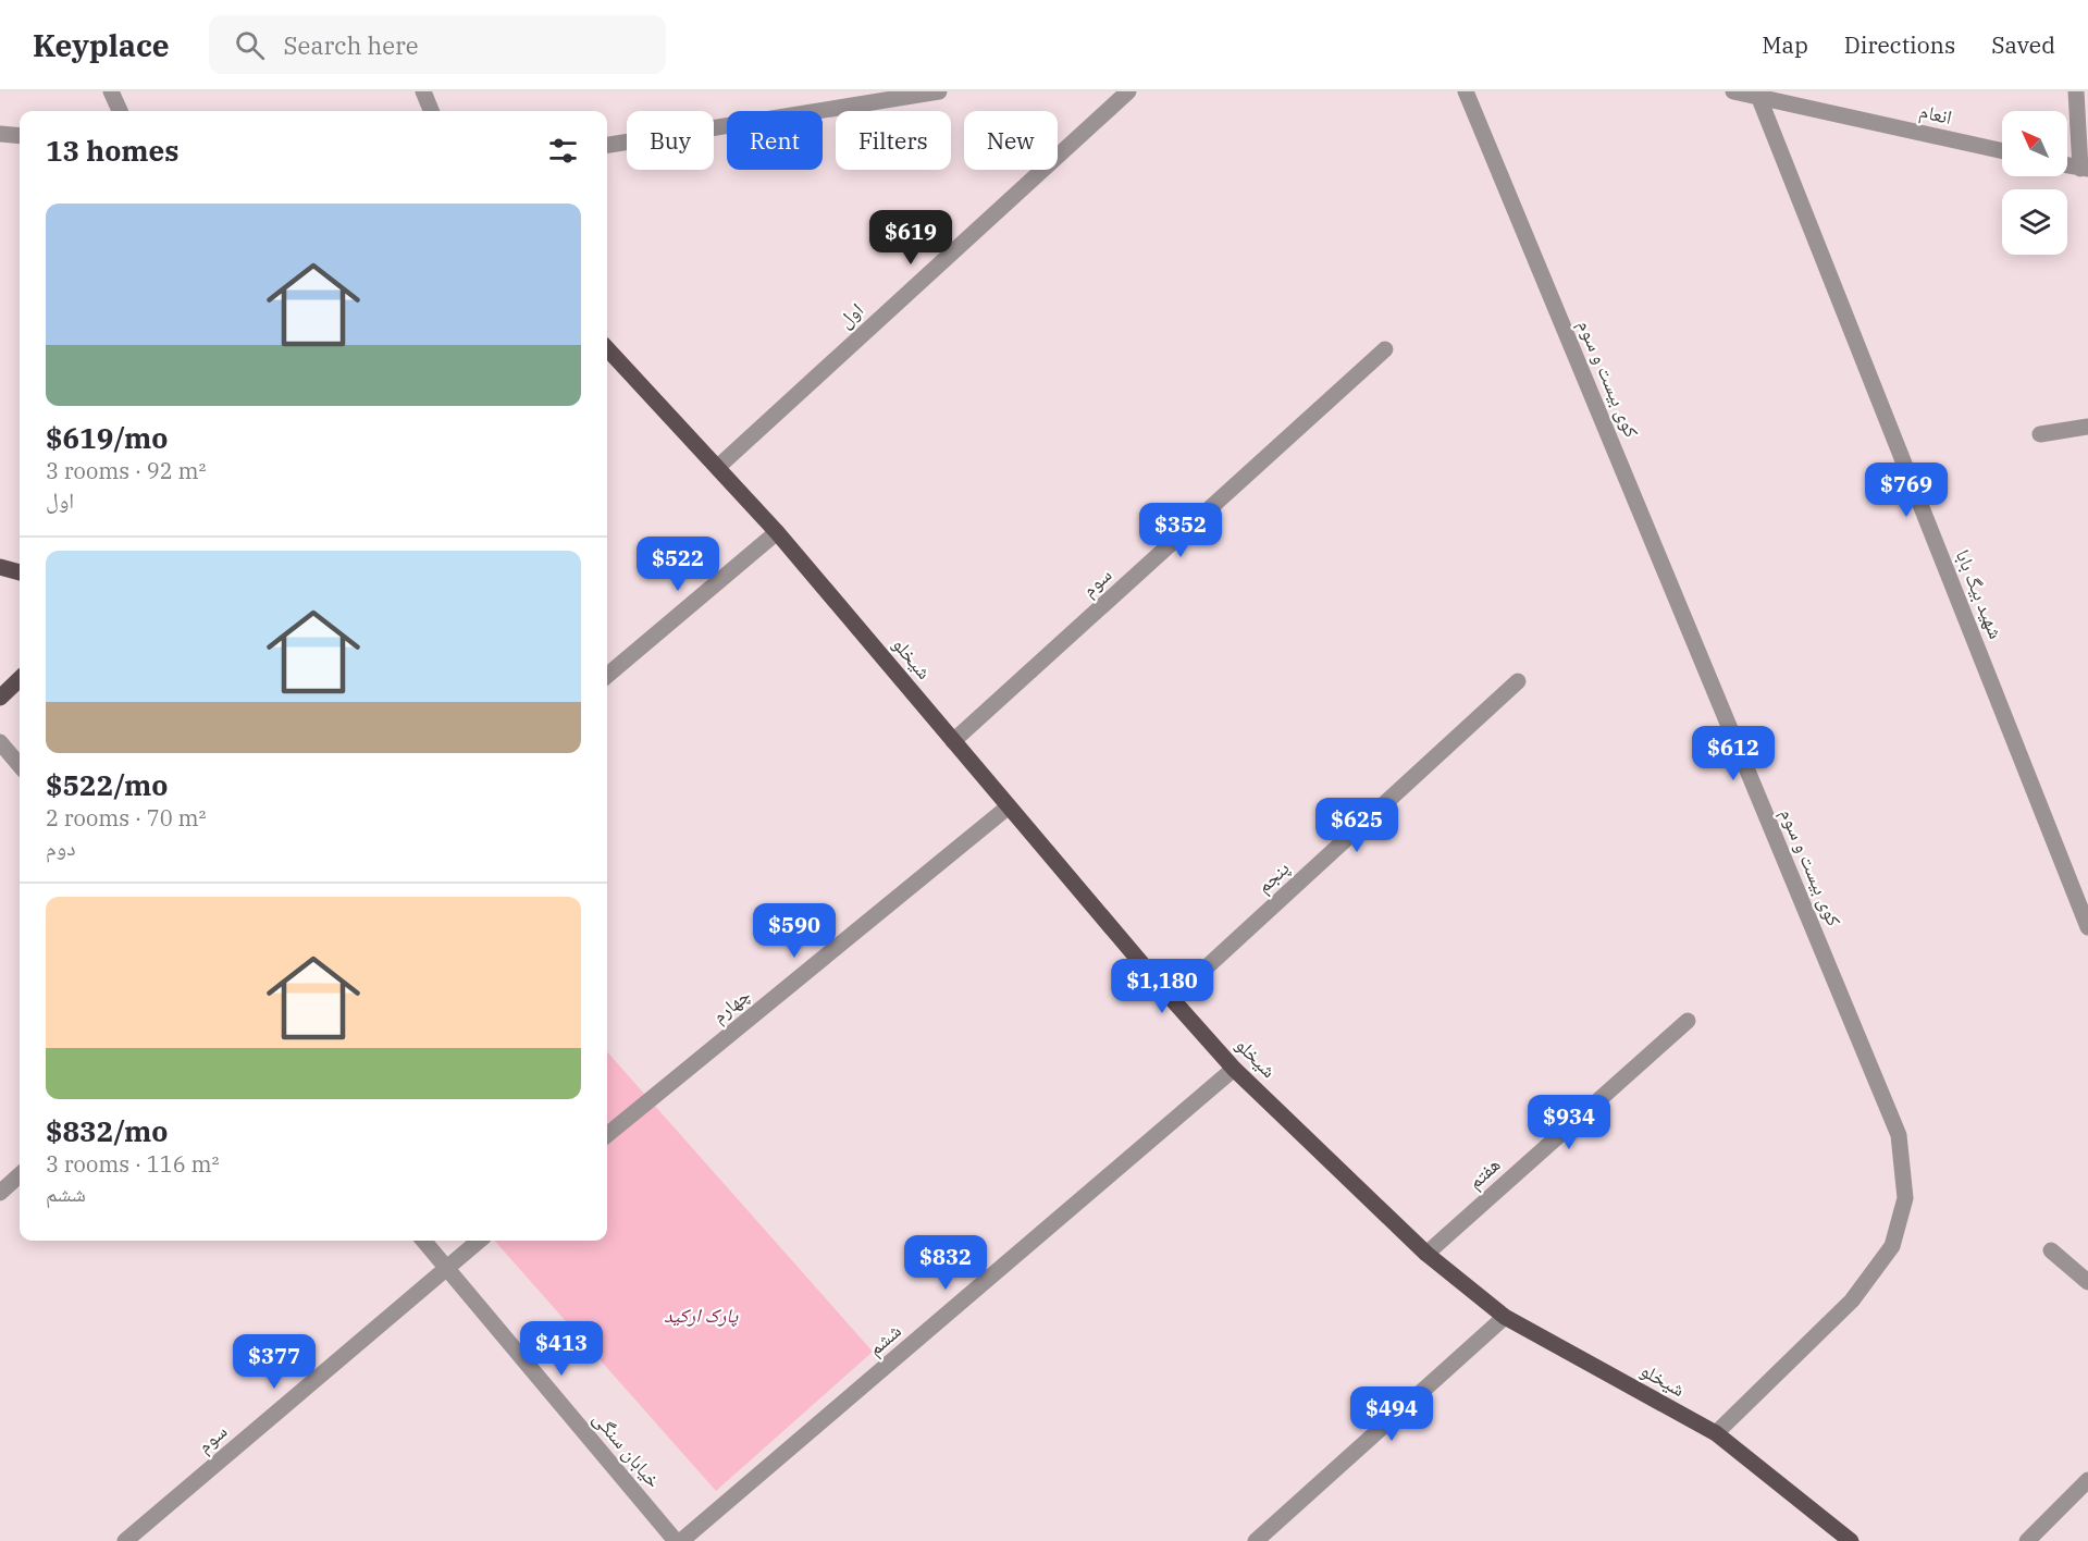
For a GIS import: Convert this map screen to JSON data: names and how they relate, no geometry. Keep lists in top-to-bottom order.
{
  "streets": {
    "main road": ["شیخلو"],
    "street": [
      "انعام",
      "اول",
      "کوی بیست و سوم",
      "سوم",
      "شهید بیگ بابا",
      "پنجم",
      "چهارم",
      "هفتم",
      "ششم",
      "خیابان سنگی"
    ]
  },
  "crossings": [
    ["انعام", "شهید بیگ بابا"],
    ["اول", "شیخلو"],
    ["کوی بیست و سوم", "شیخلو"],
    ["سوم", "شیخلو"],
    ["سوم", "خیابان سنگی"],
    ["شیخلو", "پنجم"],
    ["شیخلو", "چهارم"],
    ["شیخلو", "هفتم"],
    ["شیخلو", "ششم"]
  ],
  "parks": ["پارک ارکید"],
  "north": "top left",
  "page": {
    "header": "Keyplace",
    "search": "Search here",
    "nav": ["Map", "Directions", "Saved"],
    "chip": [
      "Buy",
      "Rent",
      "Filters",
      "New"
    ],
    "heading": "13 homes",
    "list": [
      {
        "name": "$619/mo",
        "note": "3 rooms · 92 m² · اول"
      },
      {
        "name": "$522/mo",
        "note": "2 rooms · 70 m² · دوم"
      },
      {
        "name": "$832/mo",
        "note": "3 rooms · 116 m² · ششم"
      }
    ],
    "price": [
      "$619",
      "$769",
      "$352",
      "$522",
      "$612",
      "$625",
      "$590",
      "$1,180",
      "$934",
      "$832",
      "$413",
      "$377",
      "$494"
    ]
  }
}
